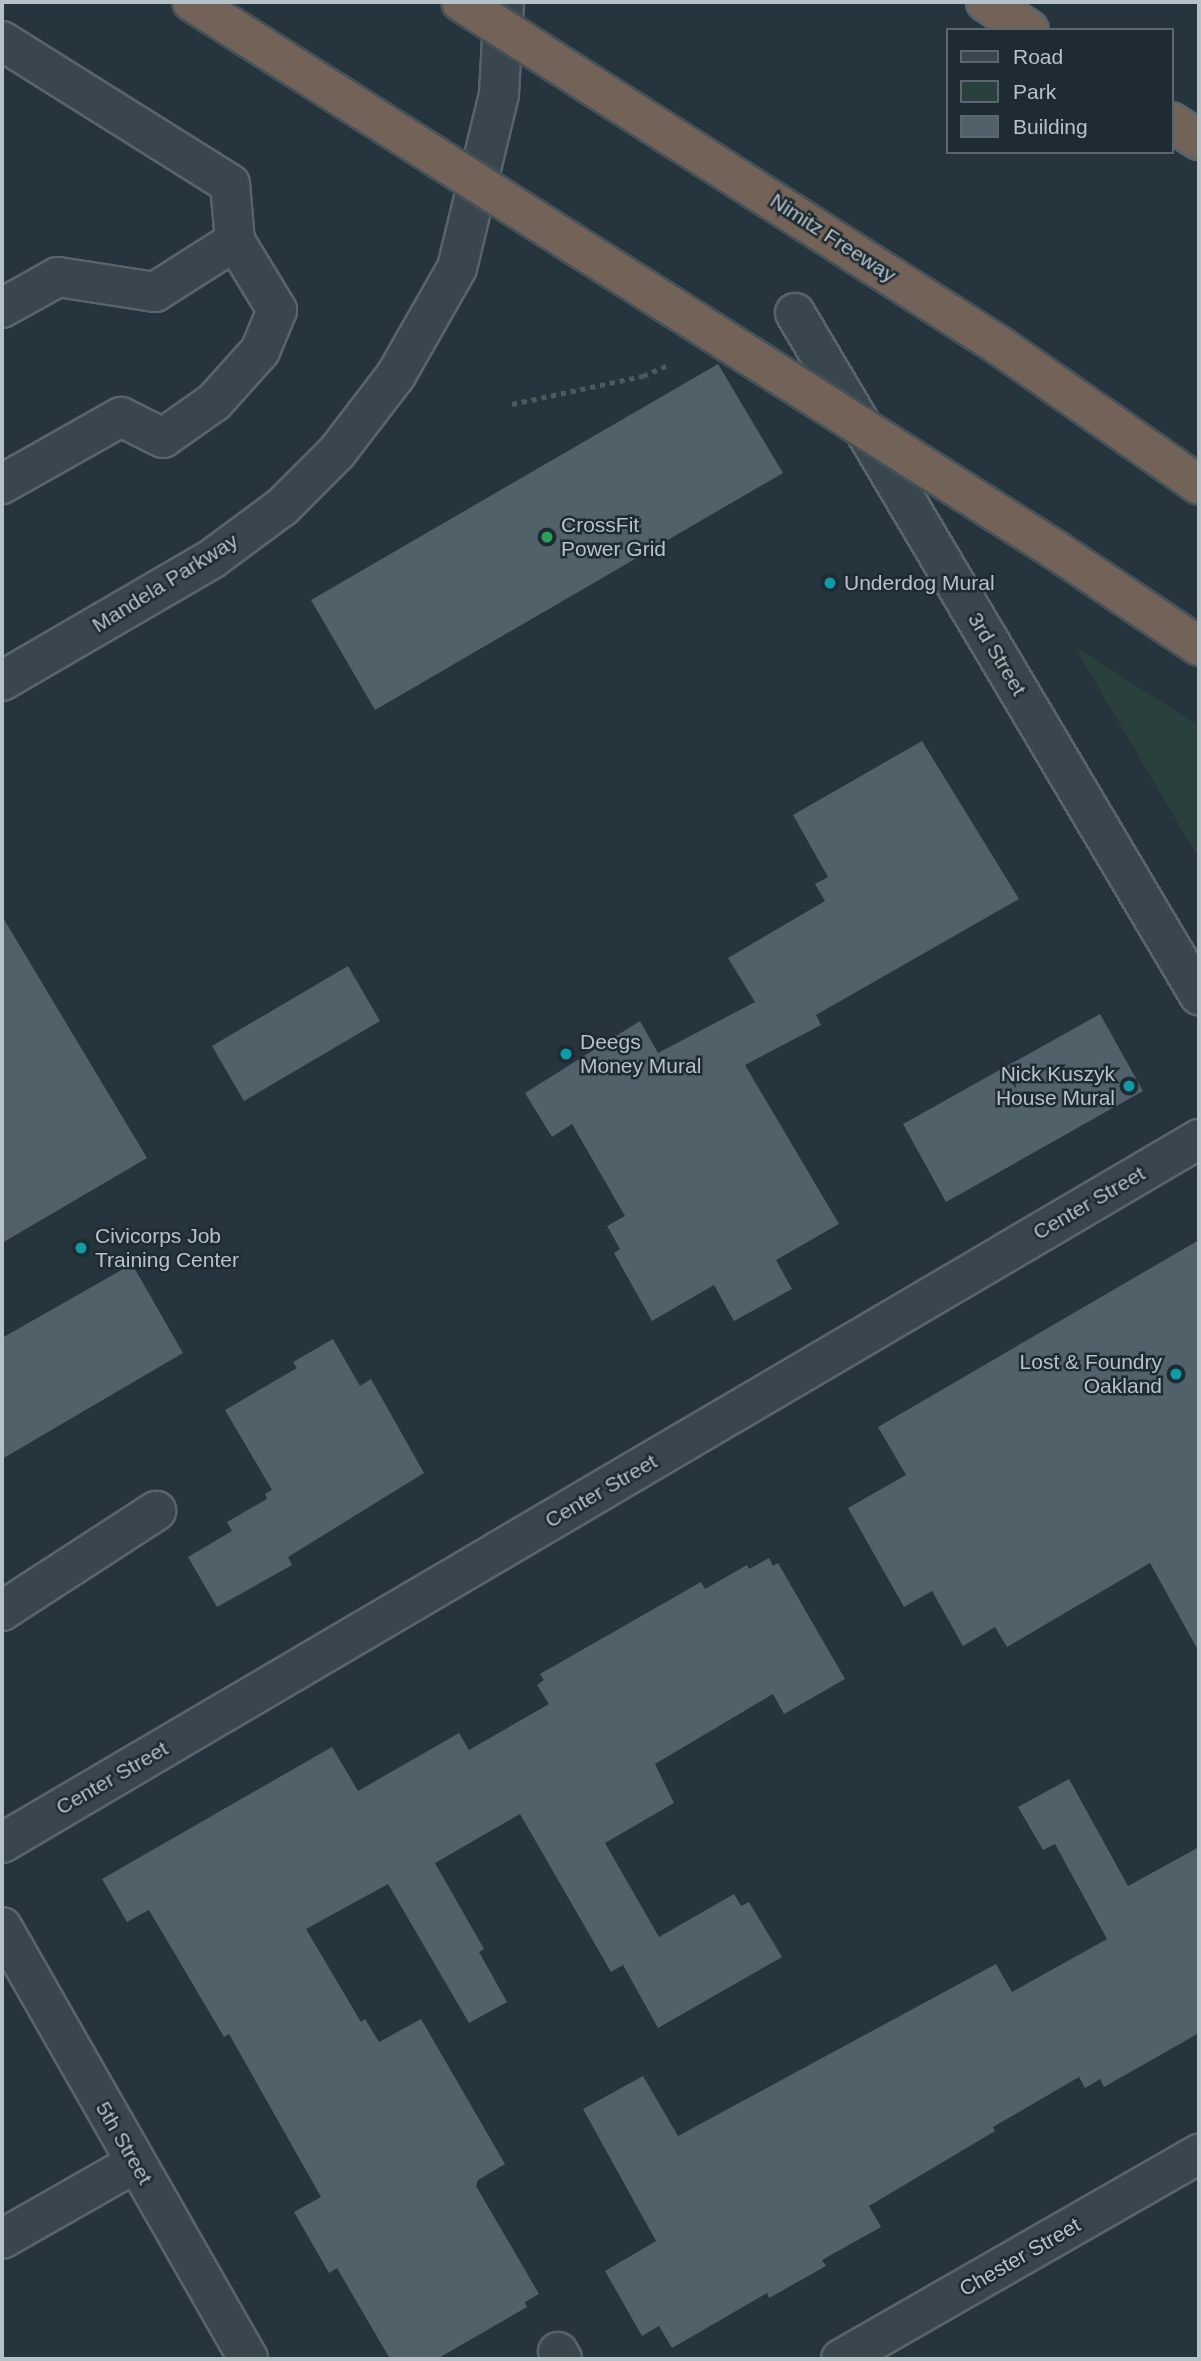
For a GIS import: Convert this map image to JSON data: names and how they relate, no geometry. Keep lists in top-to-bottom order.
{
  "streets": {
    "highway": ["Nimitz Freeway"],
    "street": [
      "Mandela Parkway",
      "3rd Street",
      "Center Street",
      "5th Street",
      "Chester Street"
    ]
  },
  "places": [
    "CrossFit Power Grid",
    "Underdog Mural",
    "Deegs Money Mural",
    "Nick Kuszyk House Mural",
    "Civicorps Job Training Center",
    "Lost & Foundry Oakland"
  ],
  "legend": ["Road", "Park", "Building"]
}
